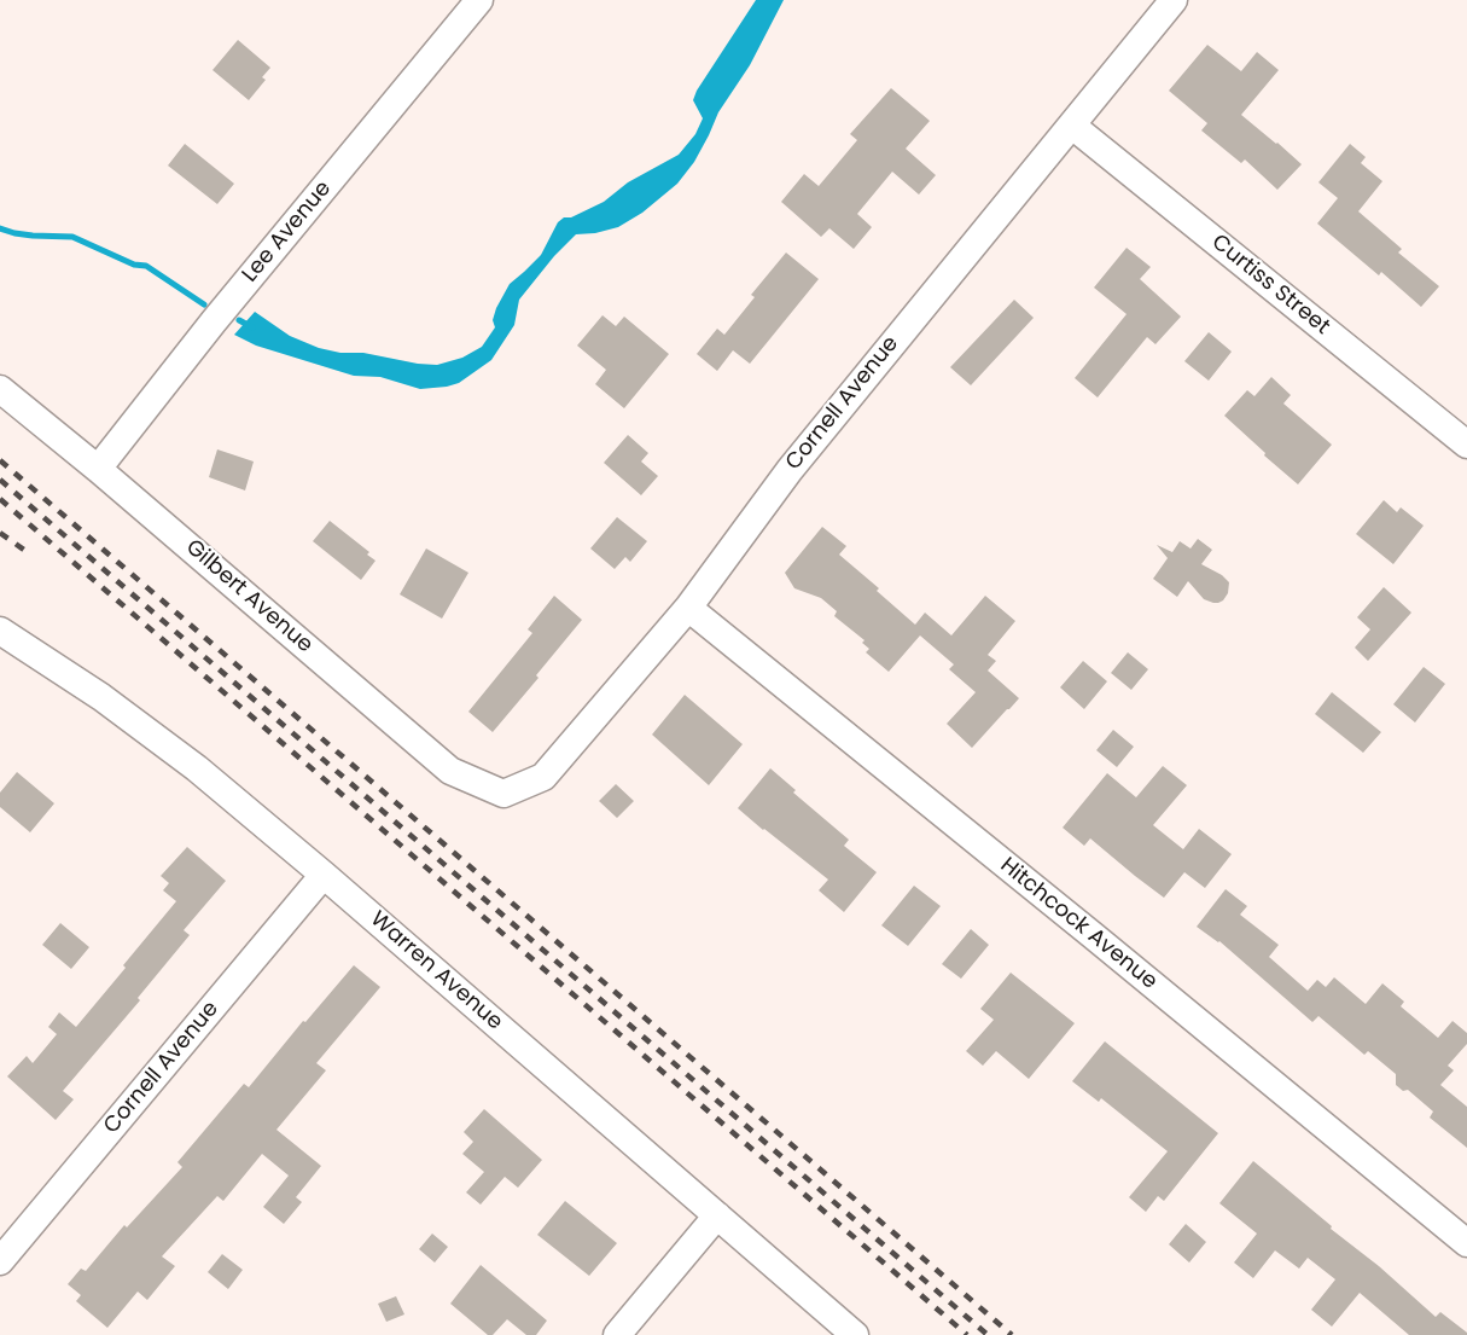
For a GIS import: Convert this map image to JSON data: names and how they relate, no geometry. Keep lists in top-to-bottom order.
{
  "streets": {
    "street": [
      "Lee Avenue",
      "Curtiss Street",
      "Cornell Avenue",
      "Gilbert Avenue",
      "Hitchcock Avenue",
      "Warren Avenue"
    ]
  },
  "crossings": [
    ["Lee Avenue", "Gilbert Avenue"],
    ["Curtiss Street", "Cornell Avenue"],
    ["Cornell Avenue", "Gilbert Avenue"],
    ["Cornell Avenue", "Hitchcock Avenue"],
    ["Cornell Avenue", "Warren Avenue"]
  ]
}
